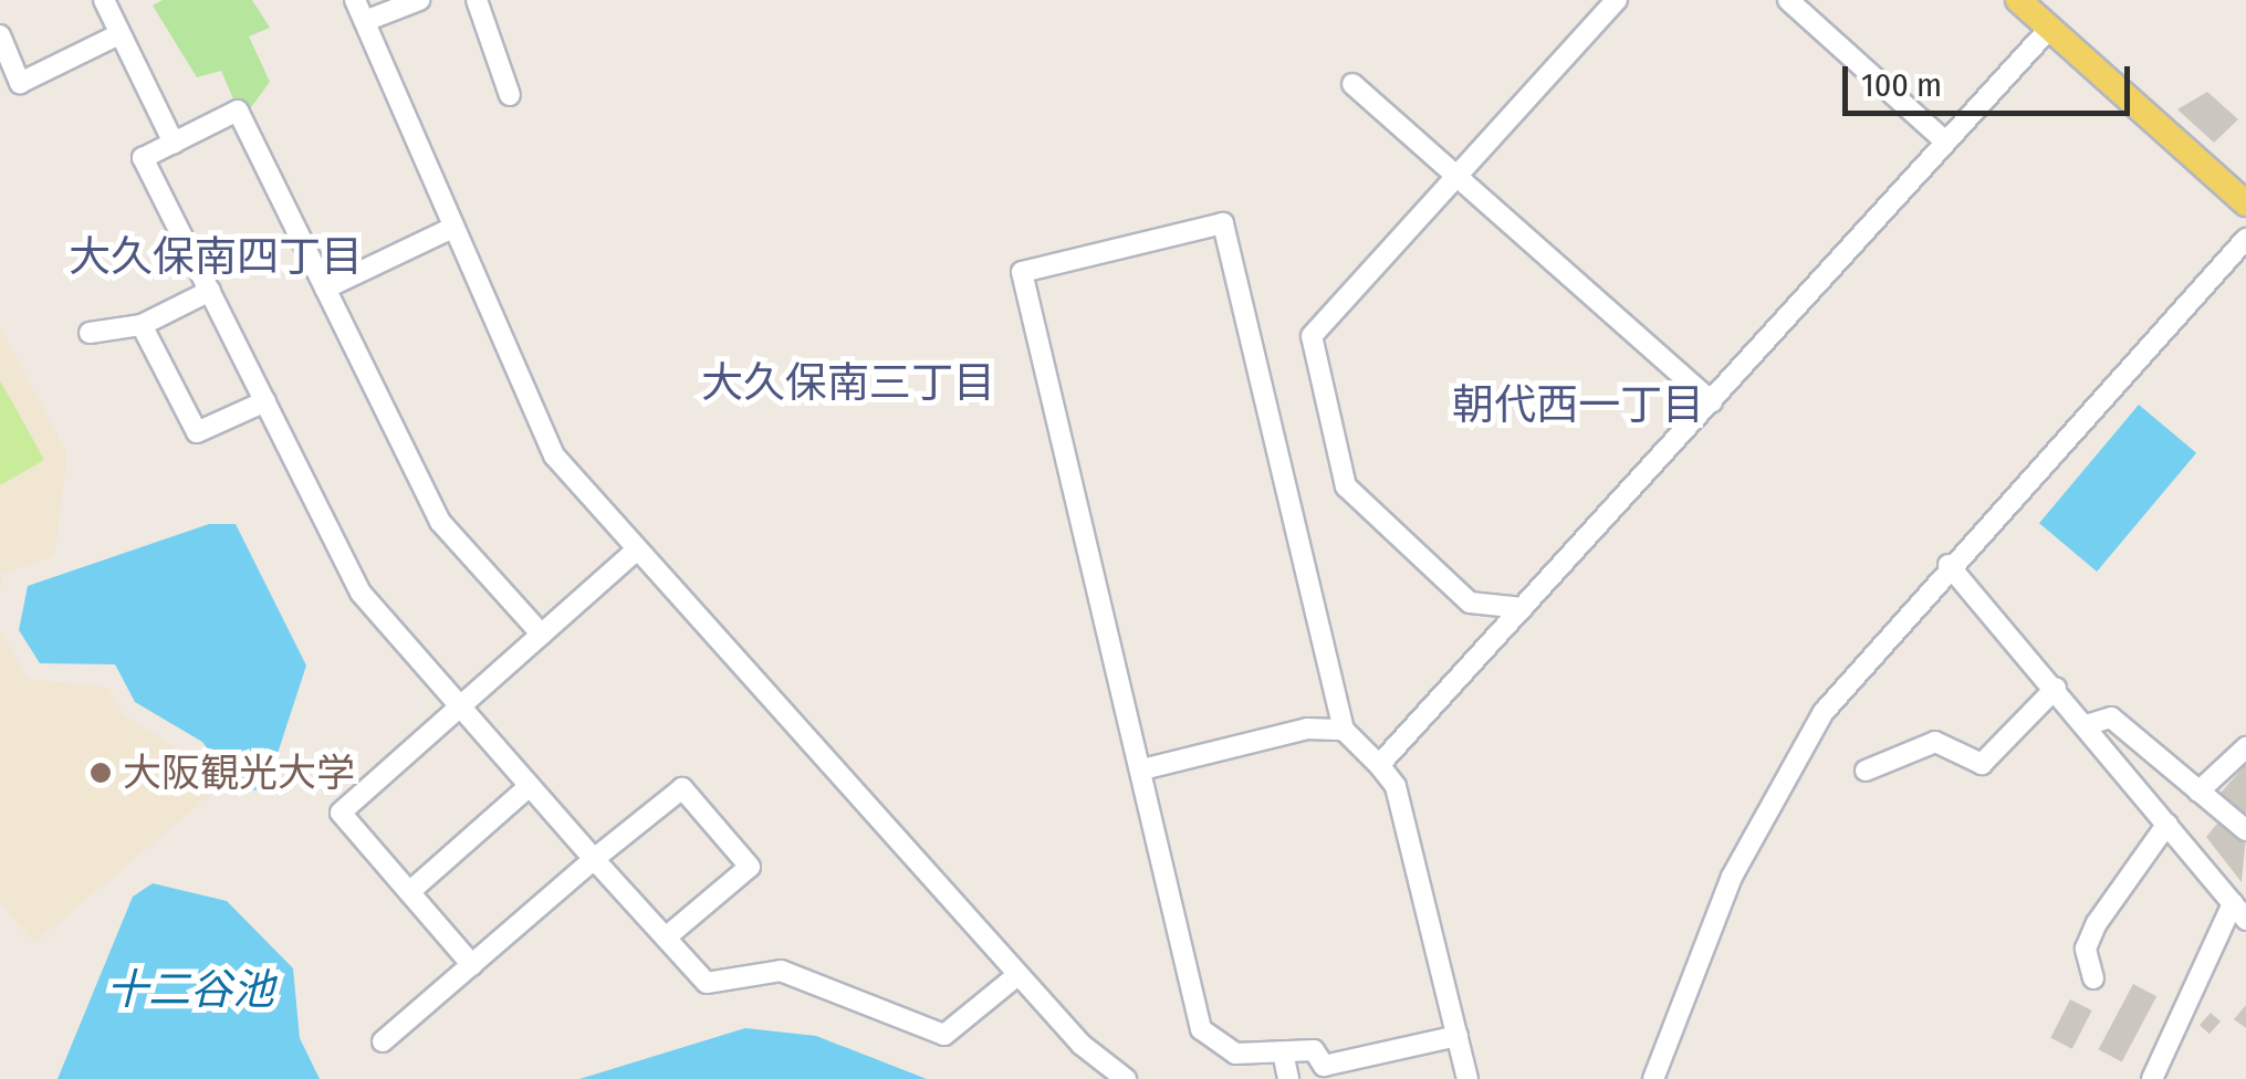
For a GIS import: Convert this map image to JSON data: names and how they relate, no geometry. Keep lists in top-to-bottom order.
{
  "districts": ["大久保南四丁目", "大久保南三丁目", "朝代西一丁目"],
  "water": ["十二谷池"],
  "places": ["大阪観光大学"],
  "scale_bar": "100 m"
}
